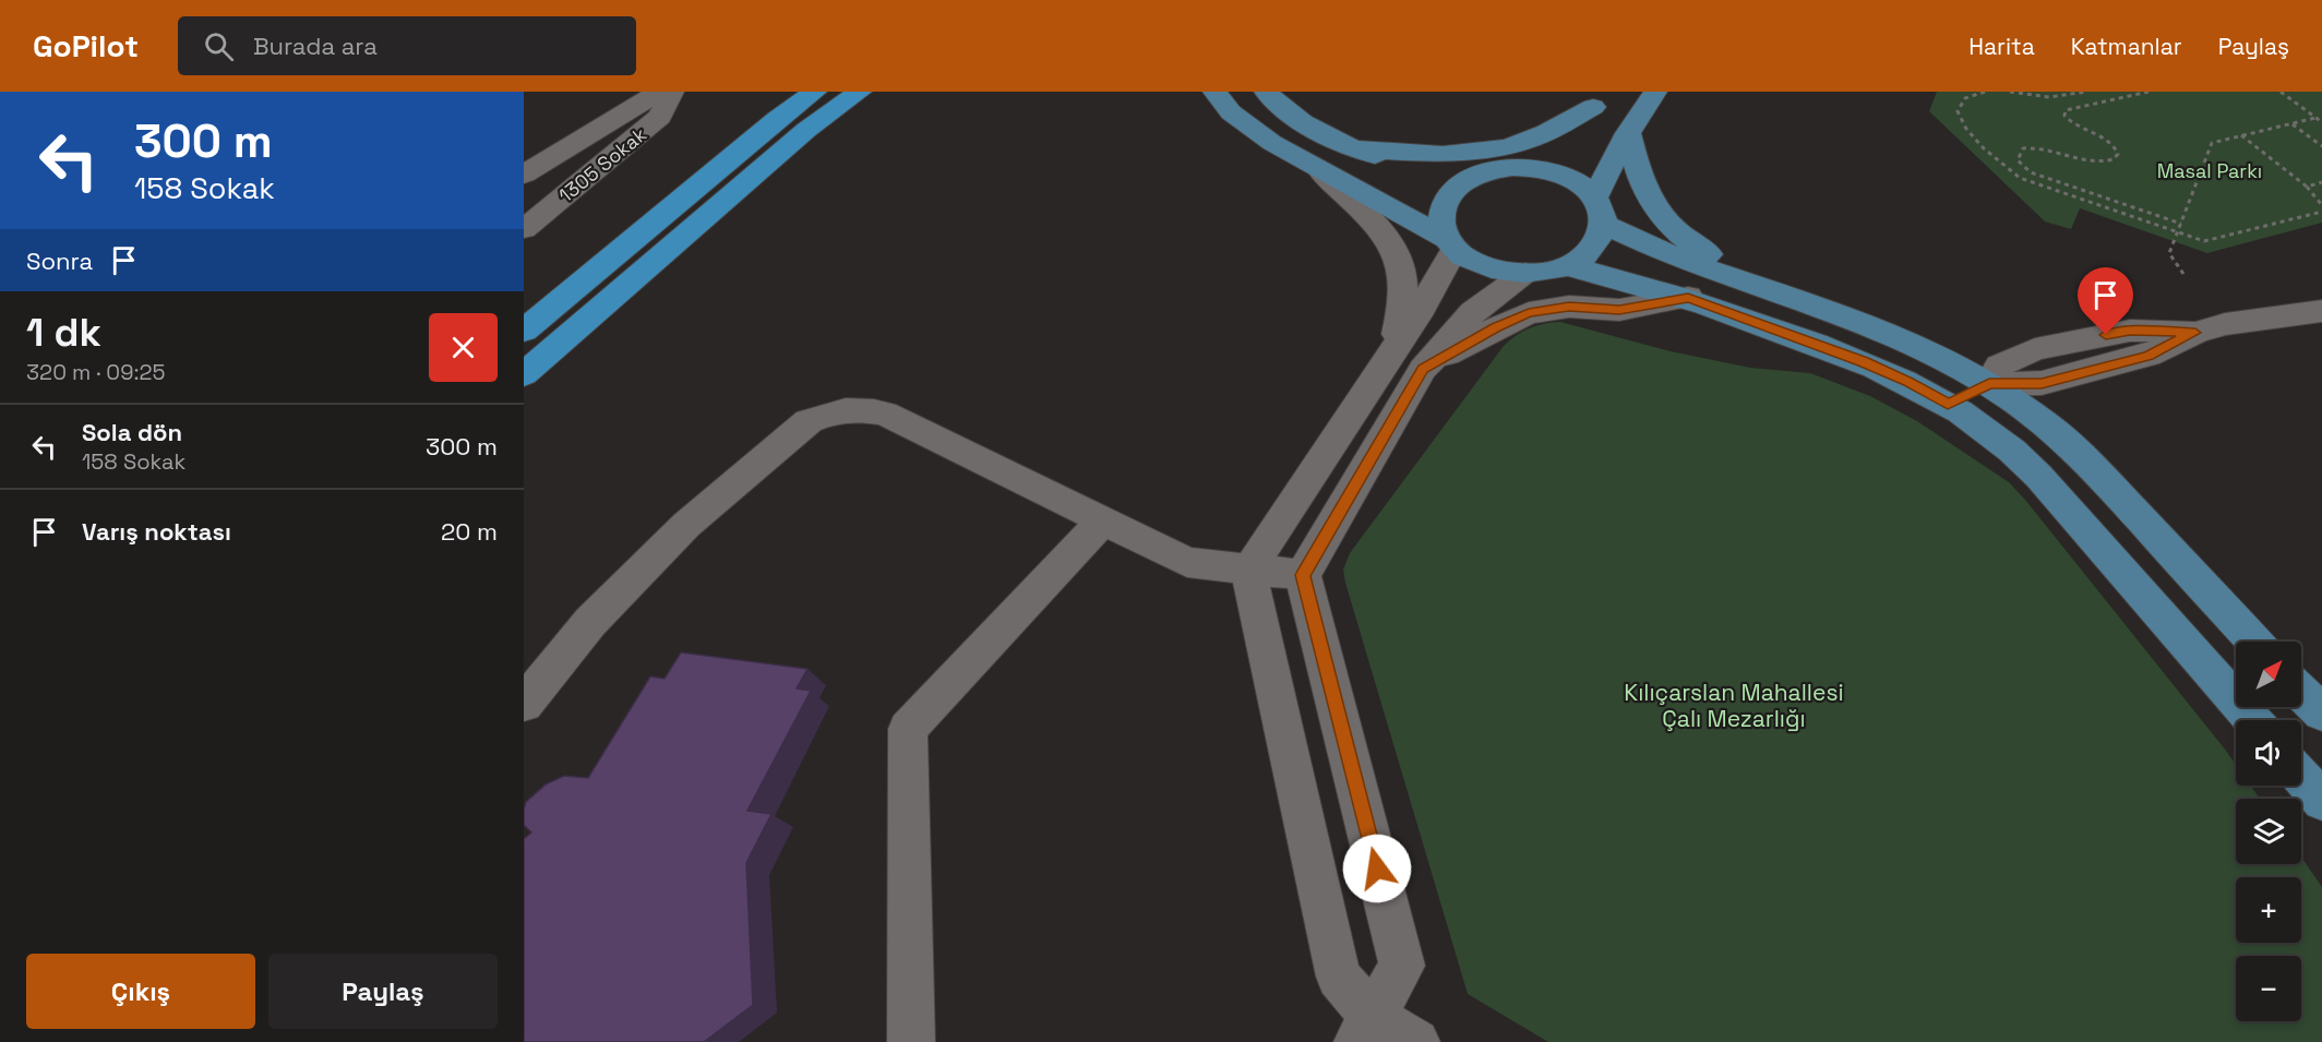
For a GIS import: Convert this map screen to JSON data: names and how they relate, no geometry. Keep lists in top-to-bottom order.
{
  "streets": {
    "street": ["1305 Sokak"]
  },
  "parks": ["Masal Parkı", "Kılıçarslan Mahallesi Çalı Mezarlığı"],
  "north": "top right",
  "page": {
    "header": "GoPilot",
    "search": "Burada ara",
    "nav": ["Harita", "Katmanlar", "Paylaş"],
    "turn": ["300 m", "158 Sokak"],
    "then": "Sonra",
    "heading": ["1 dk", "320 m · 09:25"],
    "list": [
      {
        "name": "Sola dön",
        "note": "158 Sokak",
        "value": "300 m"
      },
      {
        "name": "Varış noktası",
        "value": "20 m"
      }
    ],
    "map_buttons": ["+", "−"],
    "buttons": ["Çıkış", "Paylaş"]
  }
}
